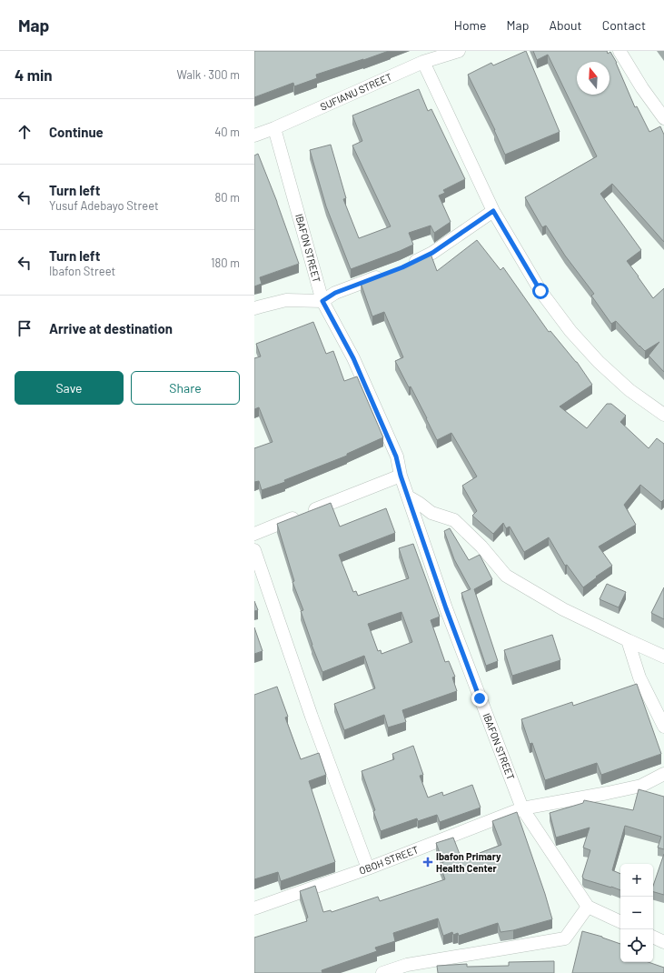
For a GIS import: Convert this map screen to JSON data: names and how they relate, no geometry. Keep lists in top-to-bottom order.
{
  "streets": {
    "street": ["SUFIANU STREET", "IBAFON STREET", "OBOH STREET"]
  },
  "crossings": [
    ["SUFIANU STREET", "IBAFON STREET"],
    ["IBAFON STREET", "OBOH STREET"]
  ],
  "places": {
    "health": ["Ibafon Primary Health Center"]
  },
  "north": "top",
  "page": {
    "header": "Map",
    "nav": [
      "Home",
      "Map",
      "About",
      "Contact"
    ],
    "heading": ["4 min", "Walk · 300 m"],
    "list": [
      ["Continue", "40 m"],
      ["Turn left", "Yusuf Adebayo Street", "80 m"],
      ["Turn left", "Ibafon Street", "180 m"],
      "Arrive at destination"
    ],
    "buttons": ["Save", "Share"],
    "map_buttons": ["+", "−"]
  }
}
